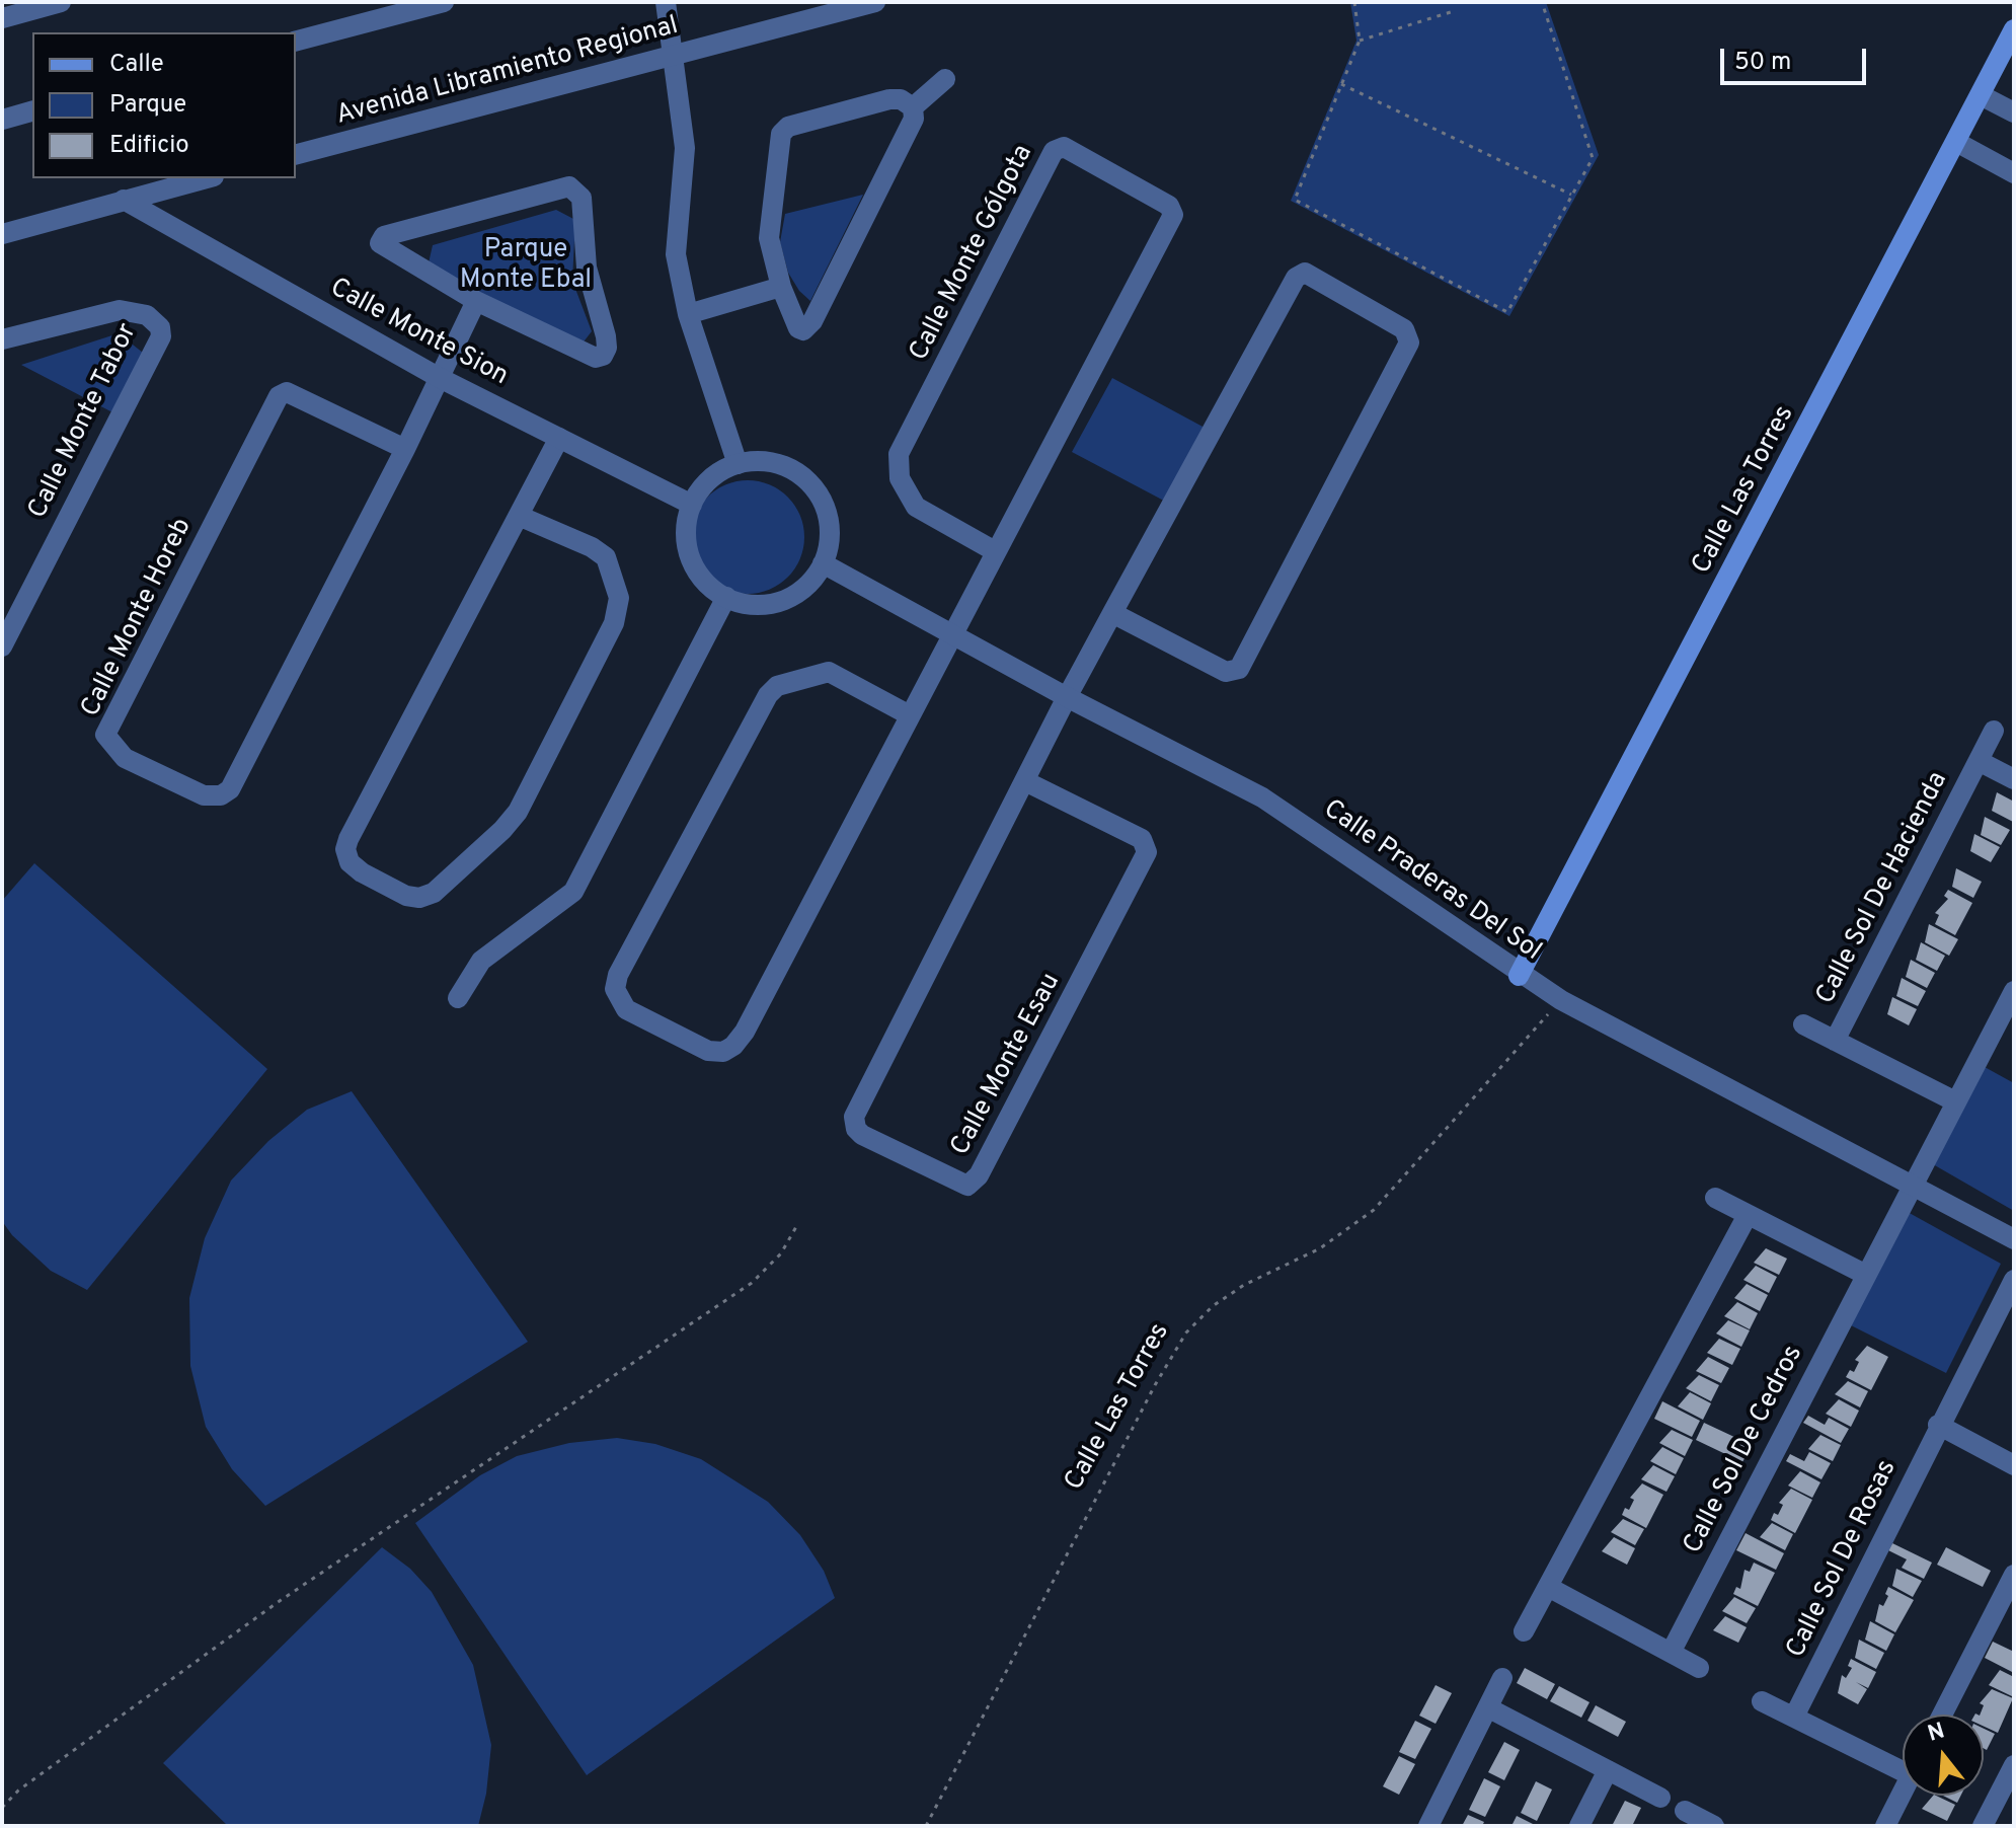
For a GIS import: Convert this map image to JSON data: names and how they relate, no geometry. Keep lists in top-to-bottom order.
{
  "streets": {
    "main road": ["Calle Las Torres"],
    "street": [
      "Avenida Libramiento Regional",
      "Calle Monte Gólgota",
      "Calle Monte Sion",
      "Calle Monte Tabor",
      "Calle Monte Horeb",
      "Calle Praderas Del Sol",
      "Calle Sol De Hacienda",
      "Calle Monte Esau",
      "Calle Sol De Cedros",
      "Calle Sol De Rosas"
    ]
  },
  "crossings": [
    ["Calle Monte Gólgota", "Calle Praderas Del Sol"],
    ["Calle Monte Sion", "Calle Monte Horeb"],
    ["Calle Monte Sion", "Calle Praderas Del Sol"],
    ["Calle Las Torres", "Calle Praderas Del Sol"],
    ["Calle Praderas Del Sol", "Calle Monte Esau"],
    ["Calle Praderas Del Sol", "Calle Sol De Cedros"]
  ],
  "parks": ["Parque Monte Ebal"],
  "legend": ["Calle", "Parque", "Edificio"],
  "scale_bar": "50 m",
  "north": "top"
}
